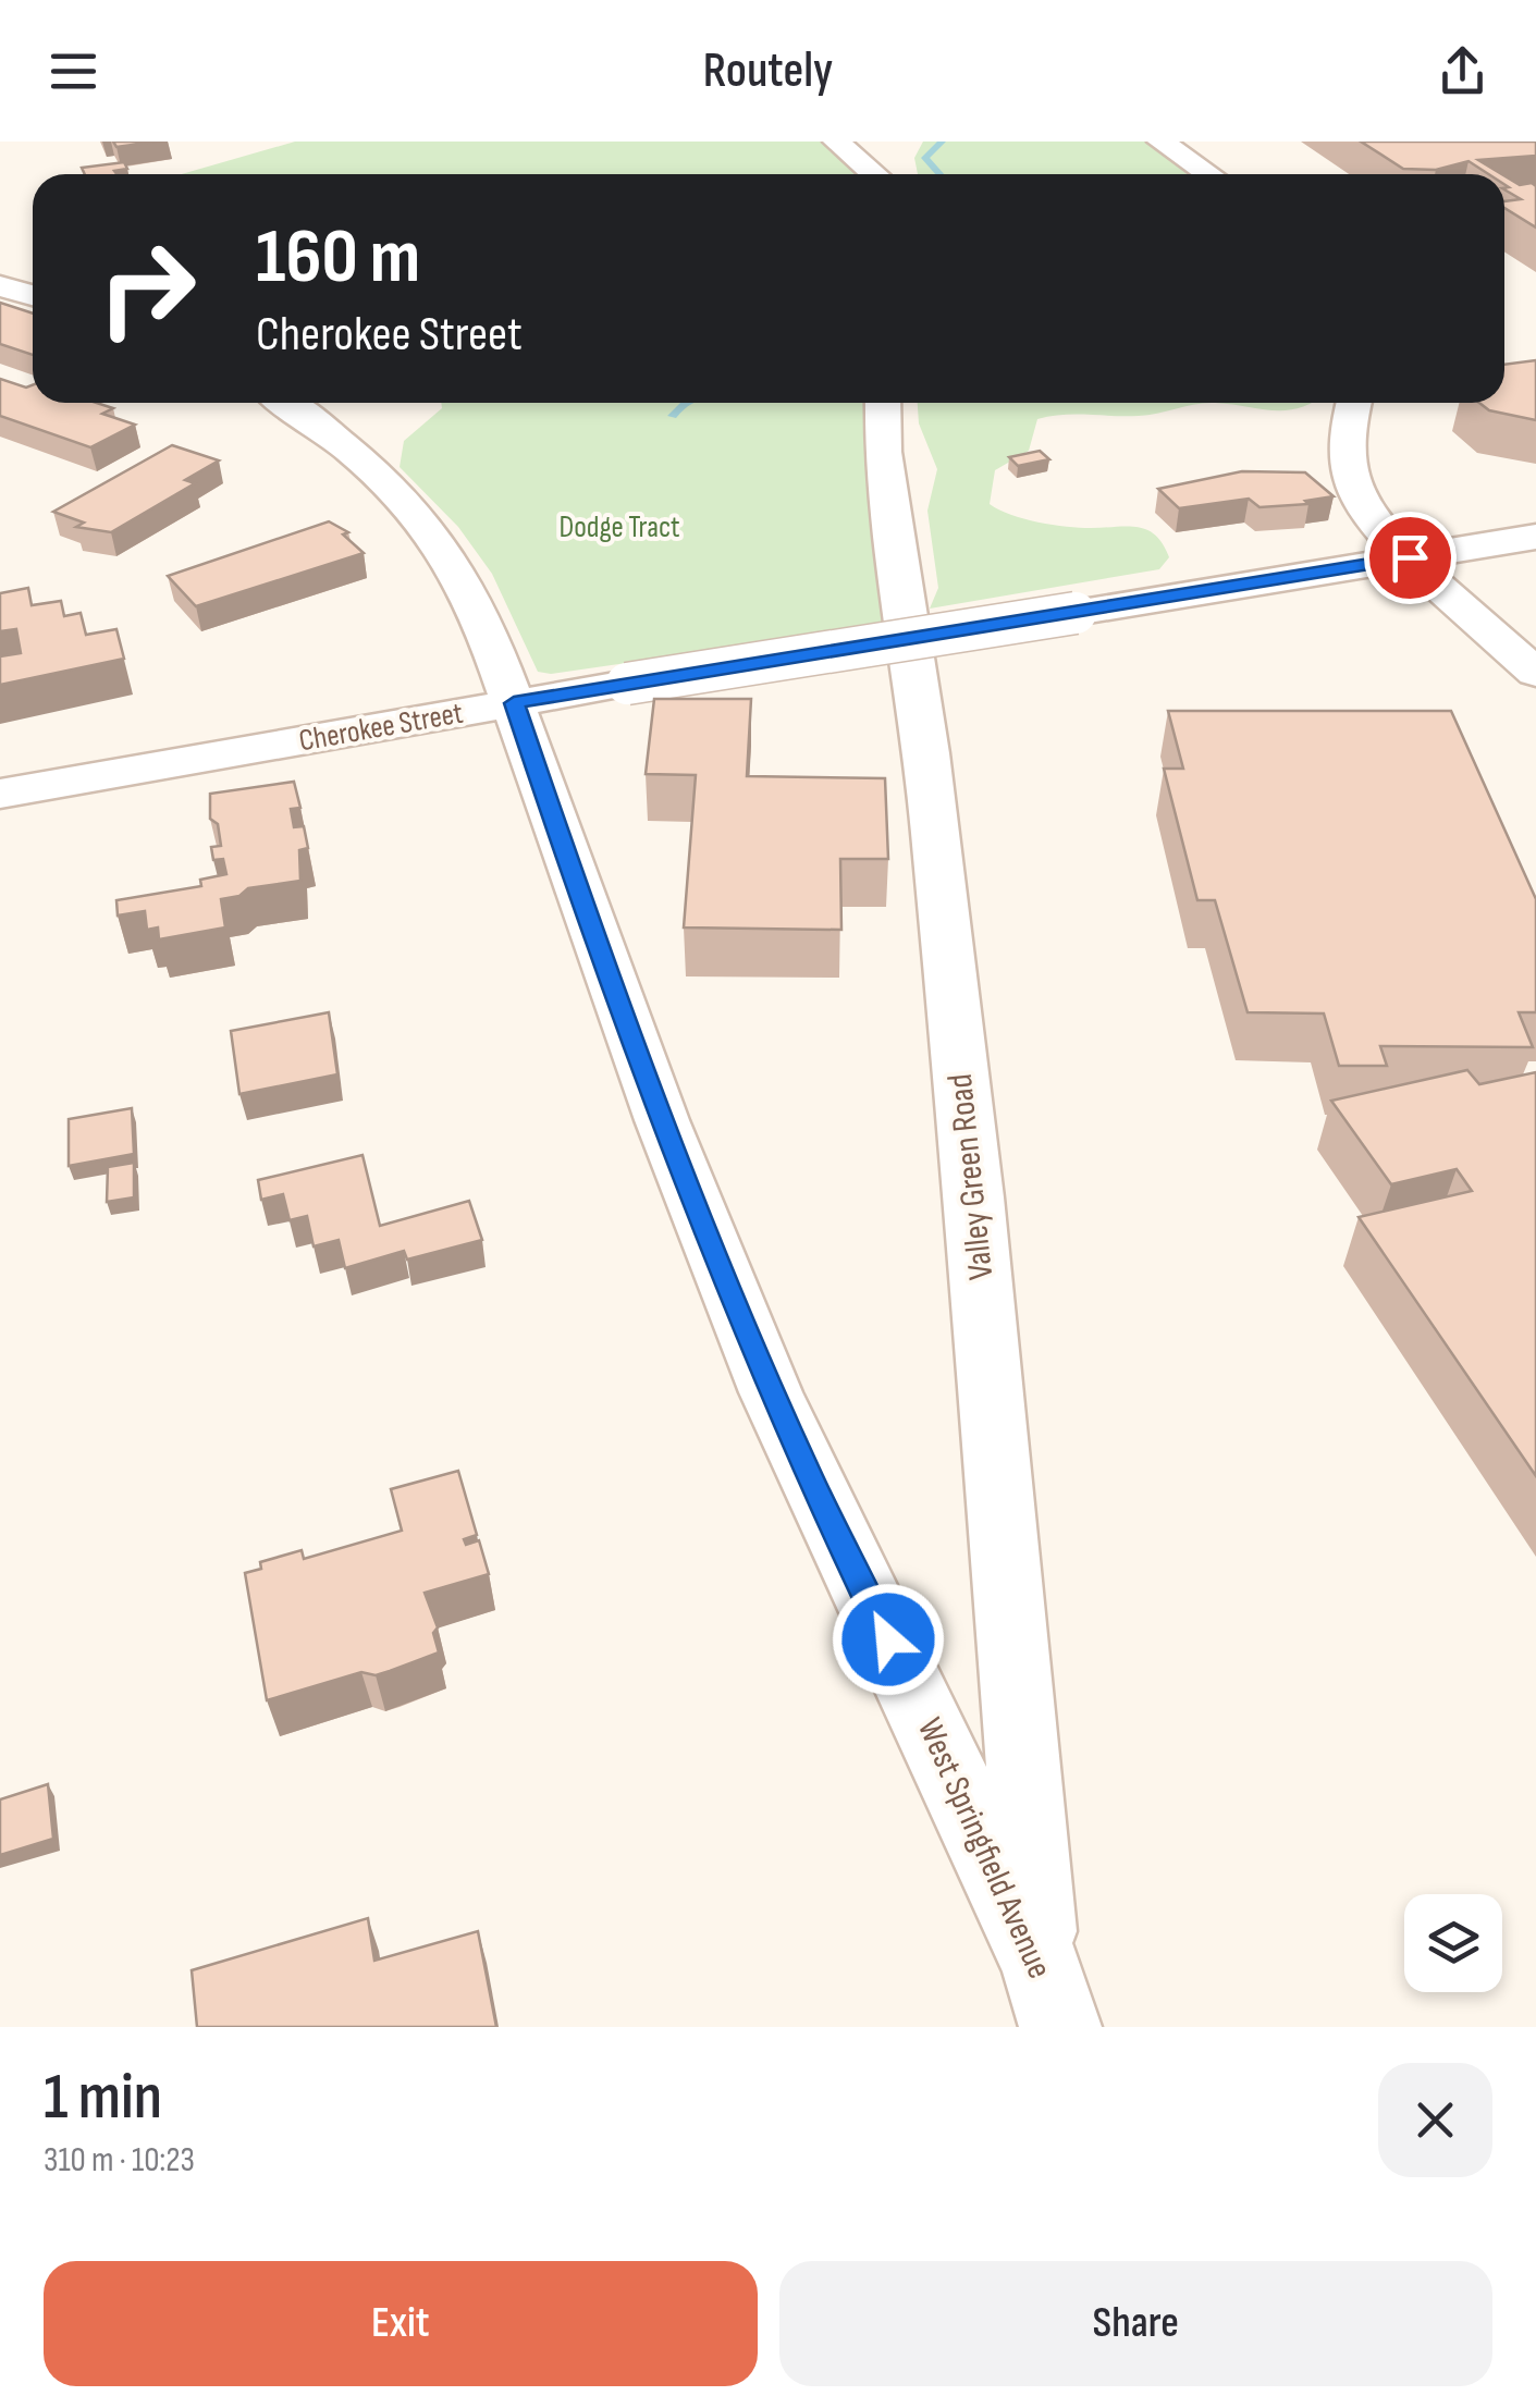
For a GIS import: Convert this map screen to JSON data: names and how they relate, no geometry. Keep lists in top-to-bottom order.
{
  "streets": {
    "street": ["Cherokee Street", "Valley Green Road", "West Springfield Avenue"]
  },
  "crossings": [
    ["Cherokee Street", "West Springfield Avenue"],
    ["Valley Green Road", "West Springfield Avenue"]
  ],
  "parks": ["Dodge Tract"],
  "page": {
    "header": "Routely",
    "turn": ["160 m", "Cherokee Street"],
    "heading": ["1 min", "310 m · 10:23"],
    "buttons": ["Exit", "Share"]
  }
}
